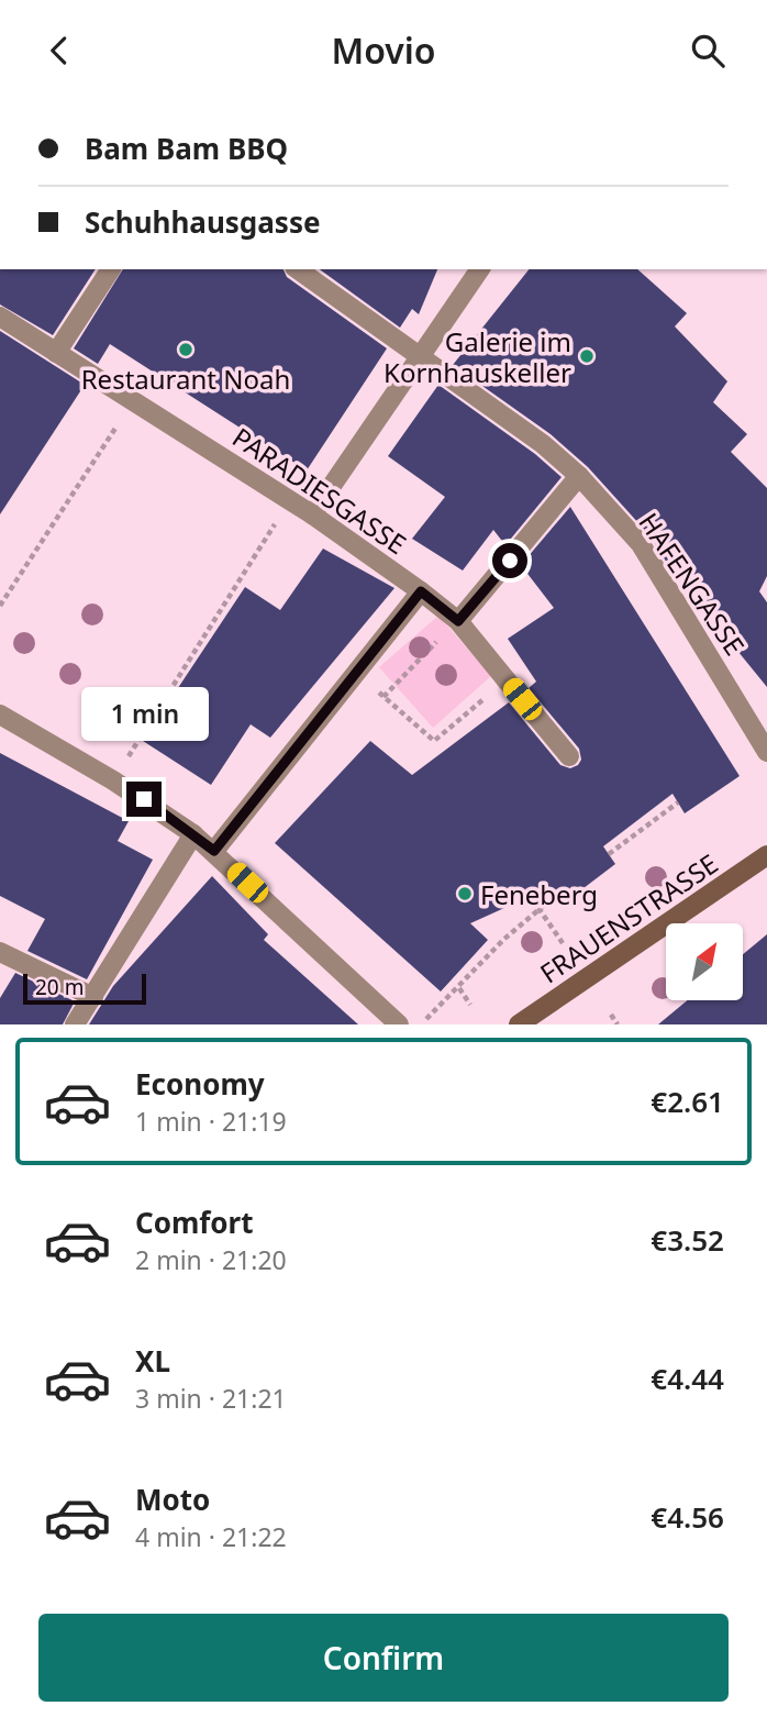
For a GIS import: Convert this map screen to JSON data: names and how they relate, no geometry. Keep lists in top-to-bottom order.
{
  "streets": {
    "street": ["PARADIESGASSE", "HAFENGASSE", "FRAUENSTRASSE"]
  },
  "places": ["Restaurant Noah", "Galerie im Kornhauskeller", "Feneberg"],
  "scale_bar": "20 m",
  "north": "top right",
  "page": {
    "header": "Movio",
    "banner": ["Bam Bam BBQ", "Schuhhausgasse"],
    "bubble": "1 min",
    "scale": "20 m",
    "list": [
      {
        "name": "Economy",
        "note": "1 min · 21:19",
        "value": "€2.61"
      },
      {
        "name": "Comfort",
        "note": "2 min · 21:20",
        "value": "€3.52"
      },
      {
        "name": "XL",
        "note": "3 min · 21:21",
        "value": "€4.44"
      },
      {
        "name": "Moto",
        "note": "4 min · 21:22",
        "value": "€4.56"
      }
    ],
    "buttons": "Confirm"
  }
}
